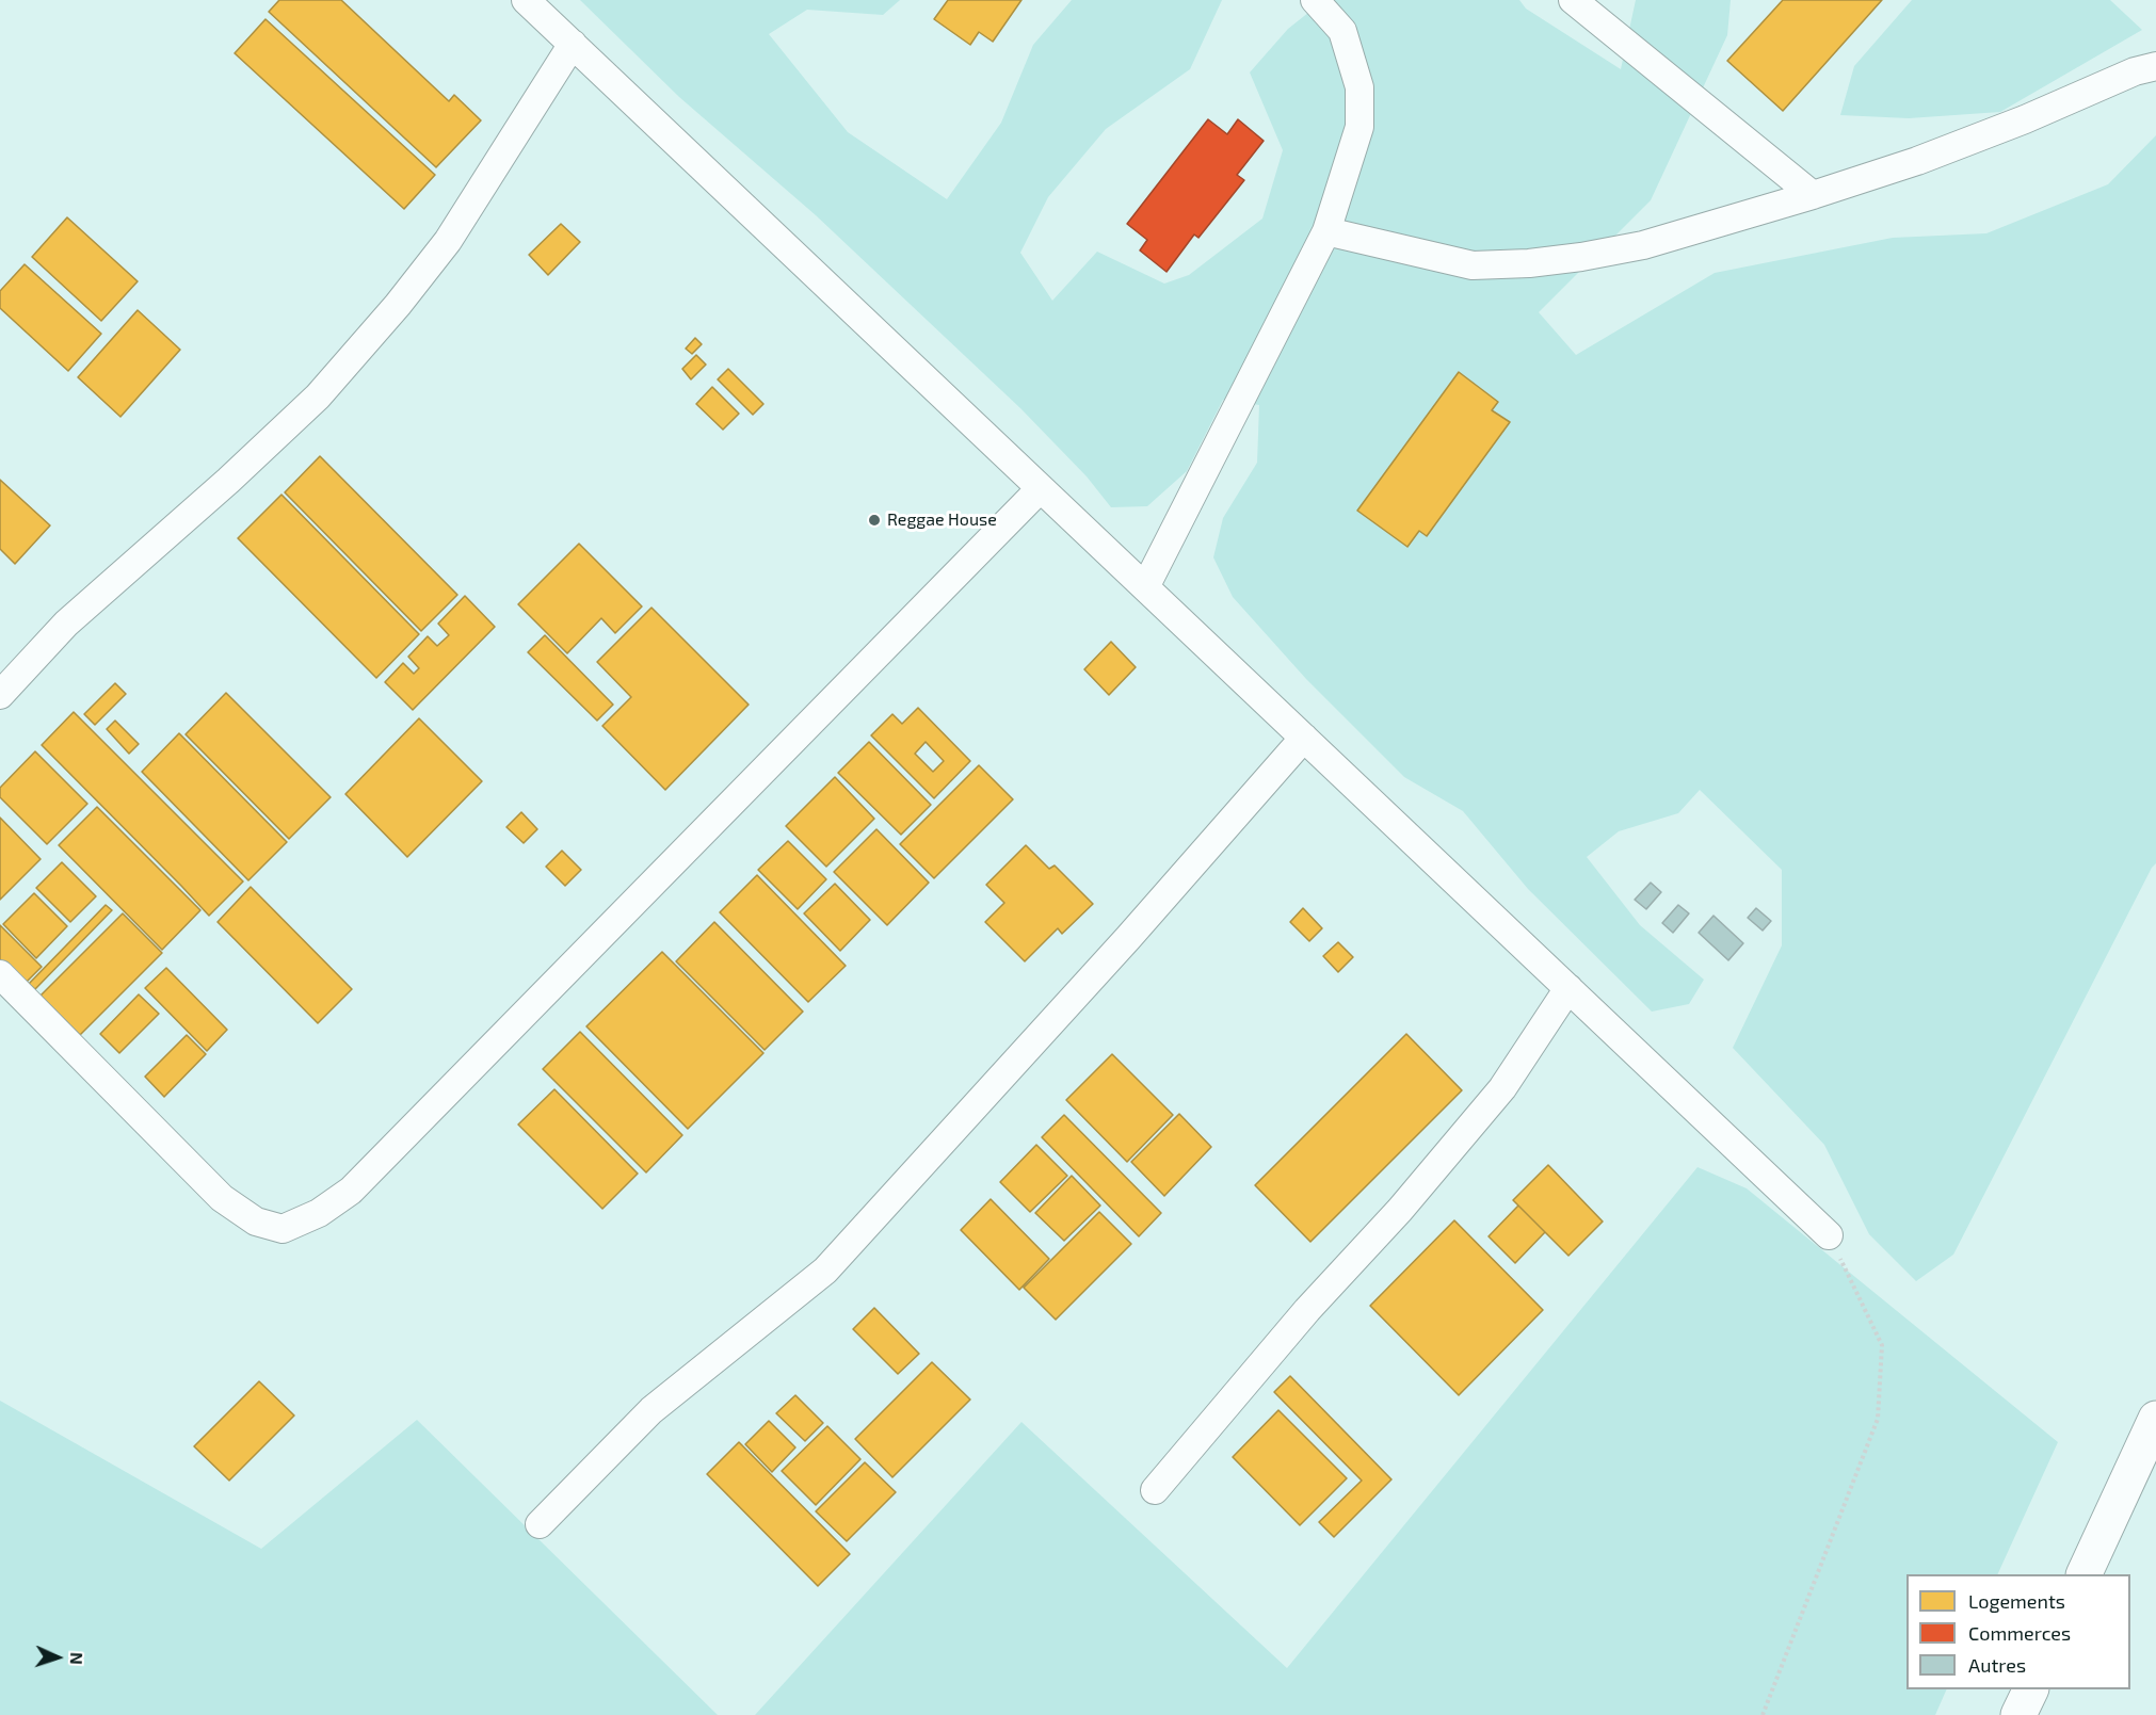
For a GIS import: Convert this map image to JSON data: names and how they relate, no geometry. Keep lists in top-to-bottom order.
{
  "places": ["Reggae House"],
  "legend": ["Logements", "Commerces", "Autres"],
  "north": "right"
}
